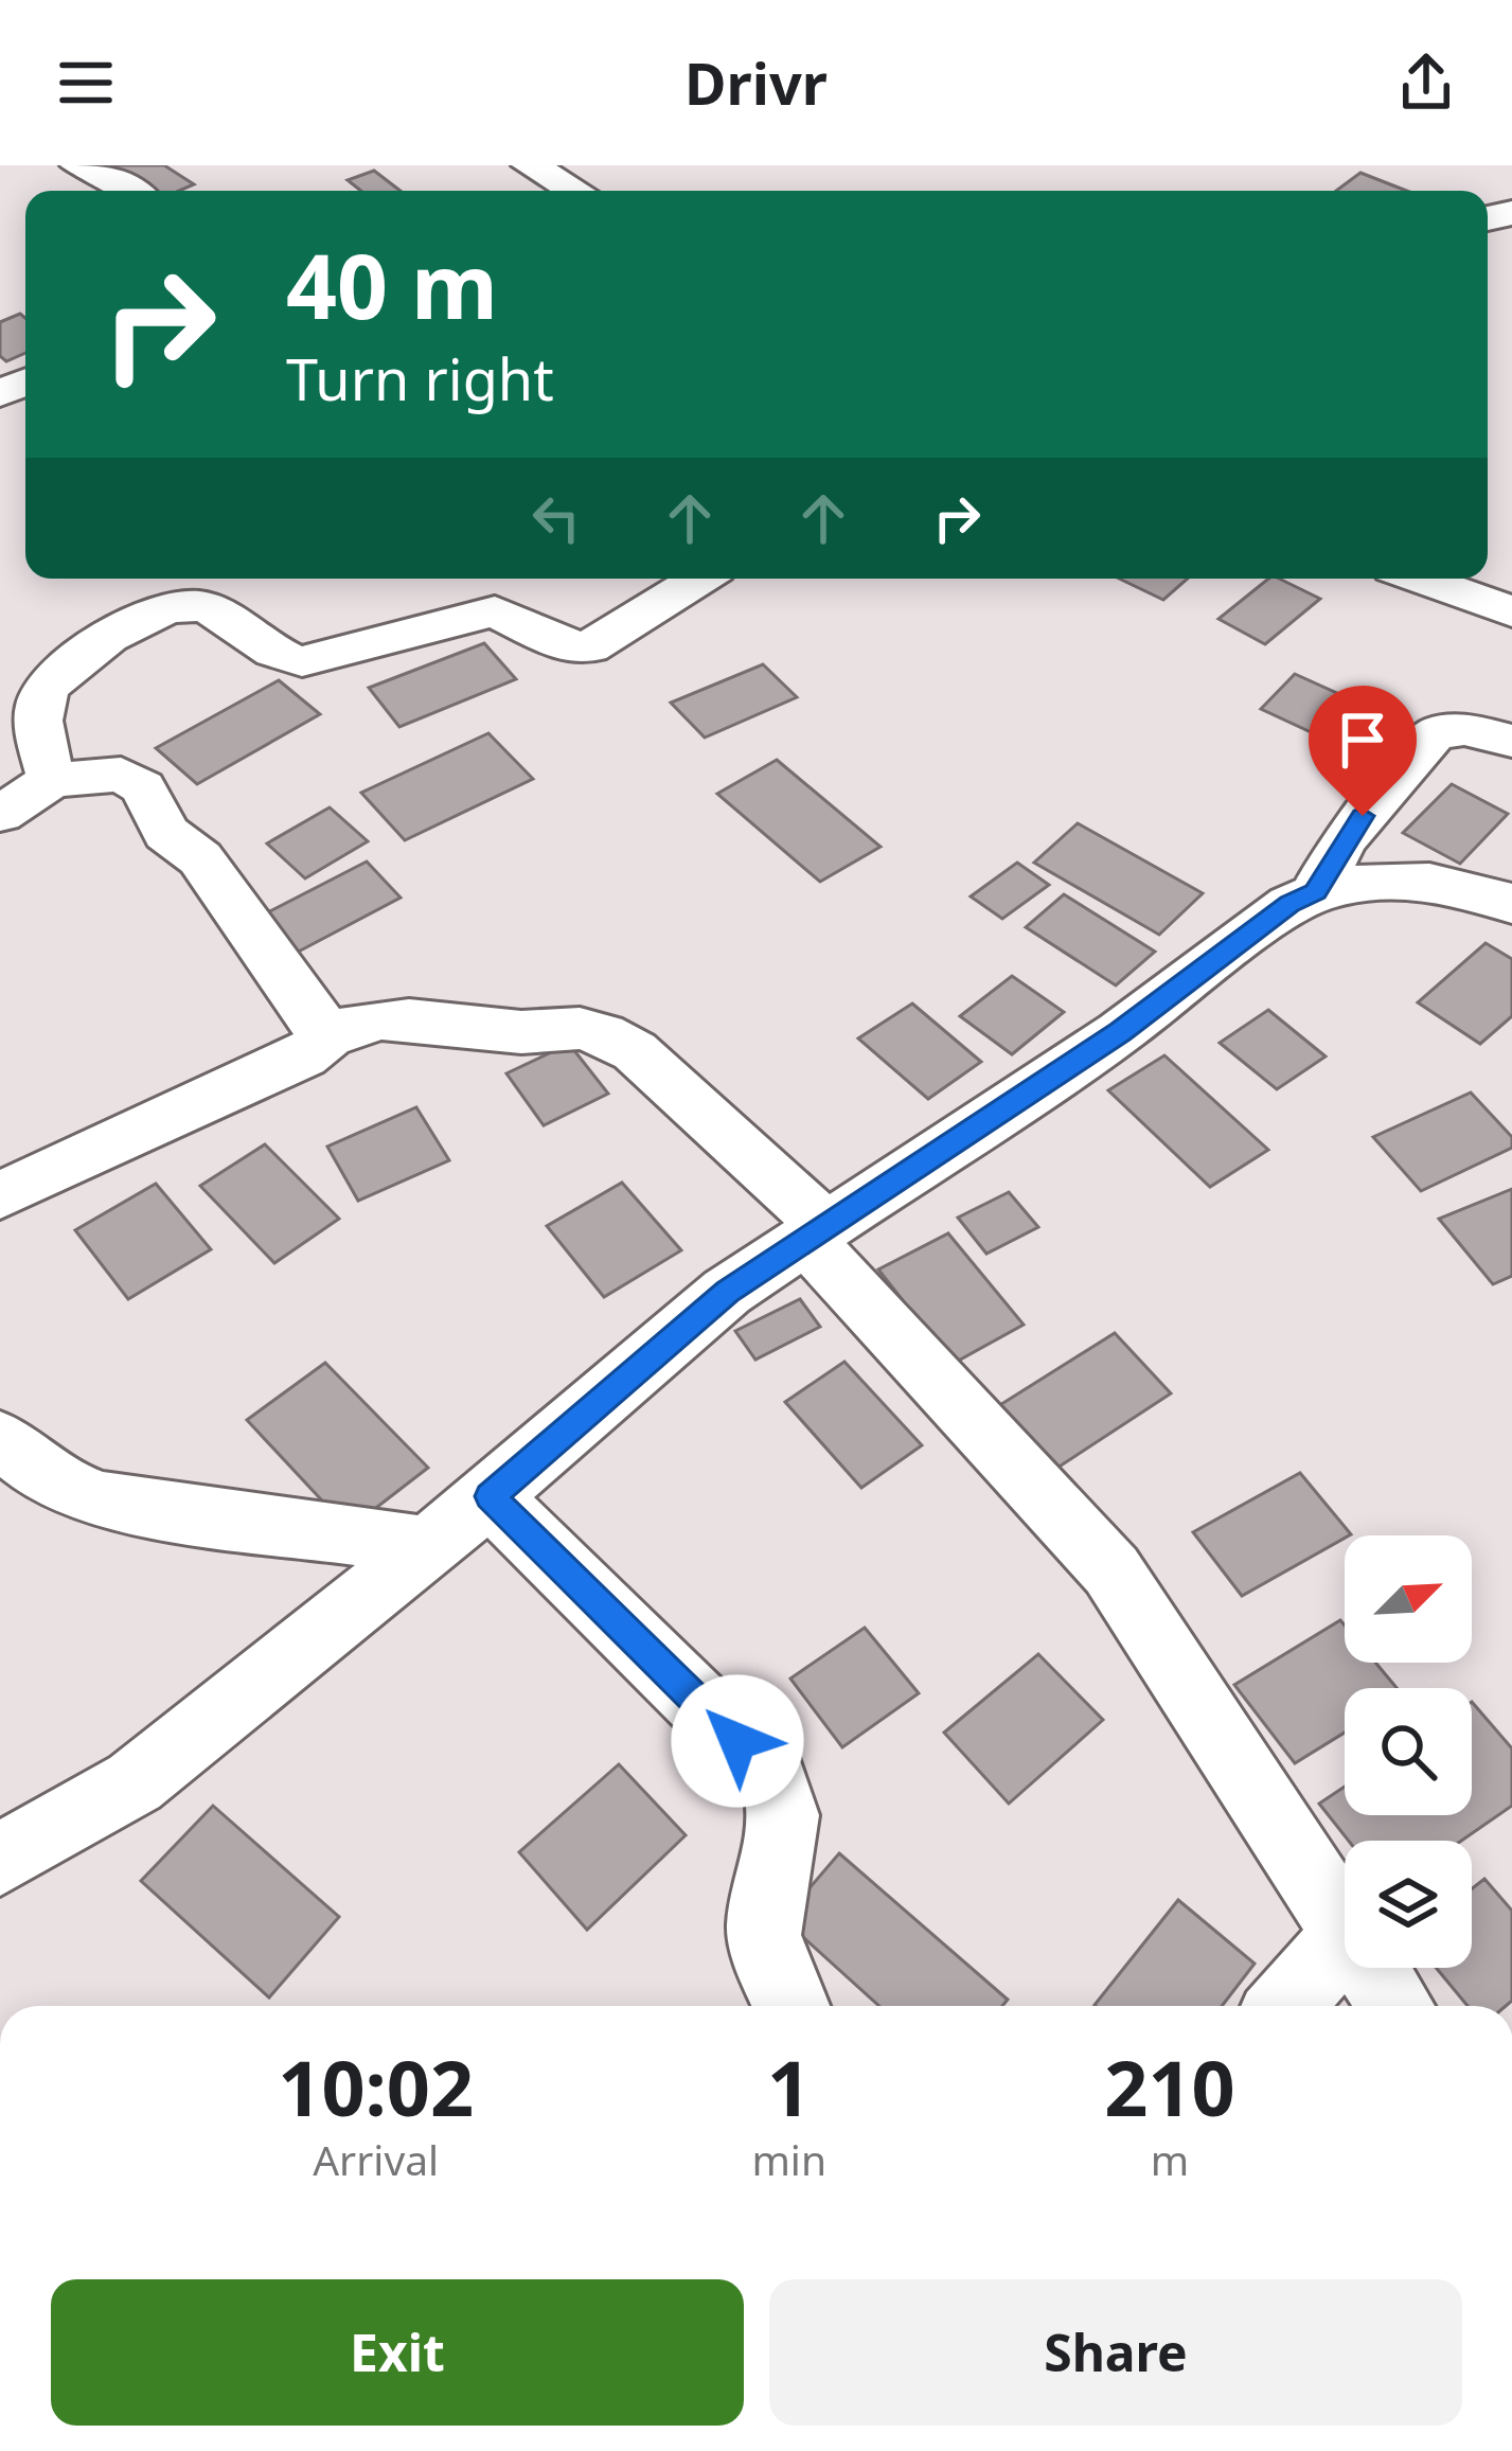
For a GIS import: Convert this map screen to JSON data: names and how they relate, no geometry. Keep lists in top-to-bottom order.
{
  "north": "top right",
  "page": {
    "header": "Drivr",
    "turn": ["40 m", "Turn right"],
    "eta": [
      "10:02",
      "Arrival",
      "1",
      "min",
      "210",
      "m"
    ],
    "buttons": ["Exit", "Share"]
  }
}
